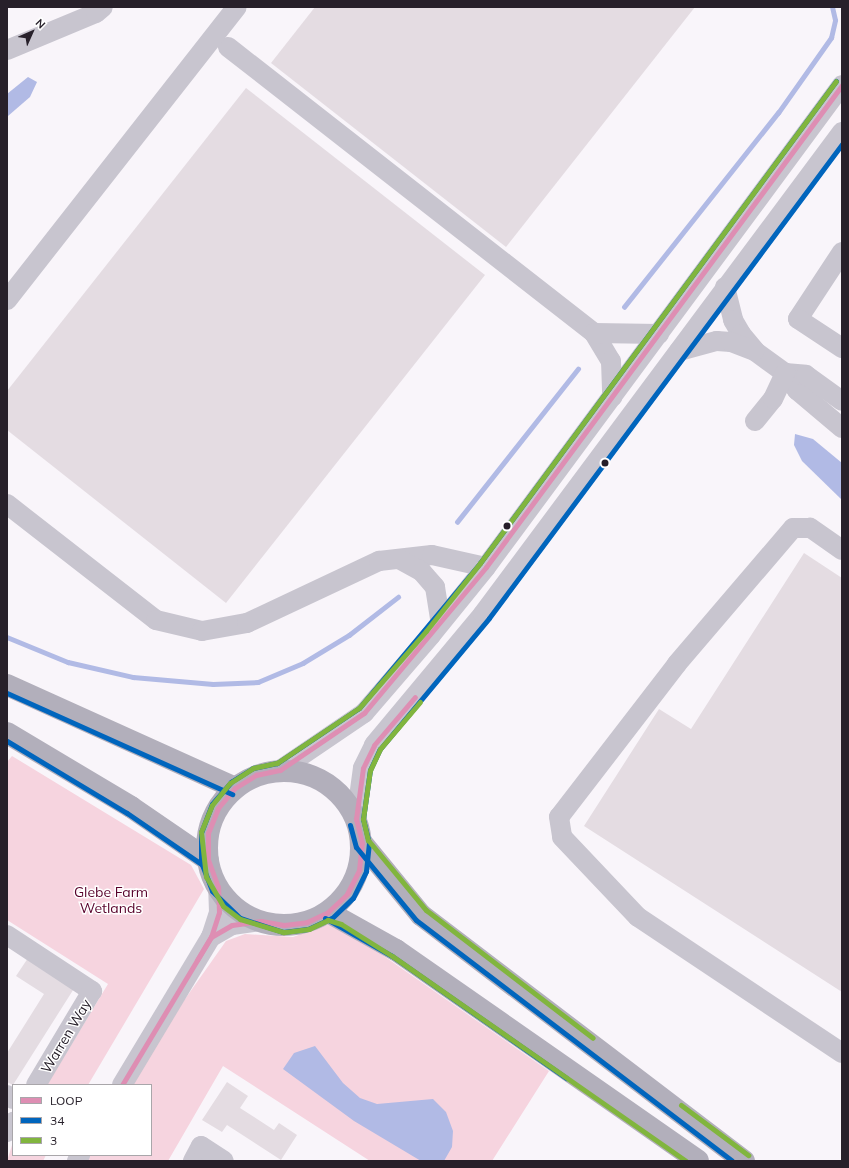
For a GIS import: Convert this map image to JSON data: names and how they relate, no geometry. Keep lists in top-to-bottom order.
{
  "streets": {
    "street": ["Warren Way"]
  },
  "parks": ["Glebe Farm Wetlands"],
  "lines": ["transit line 34", "transit line 3", "transit line LOOP"],
  "legend": ["LOOP", "34", "3"],
  "north": "top right"
}
